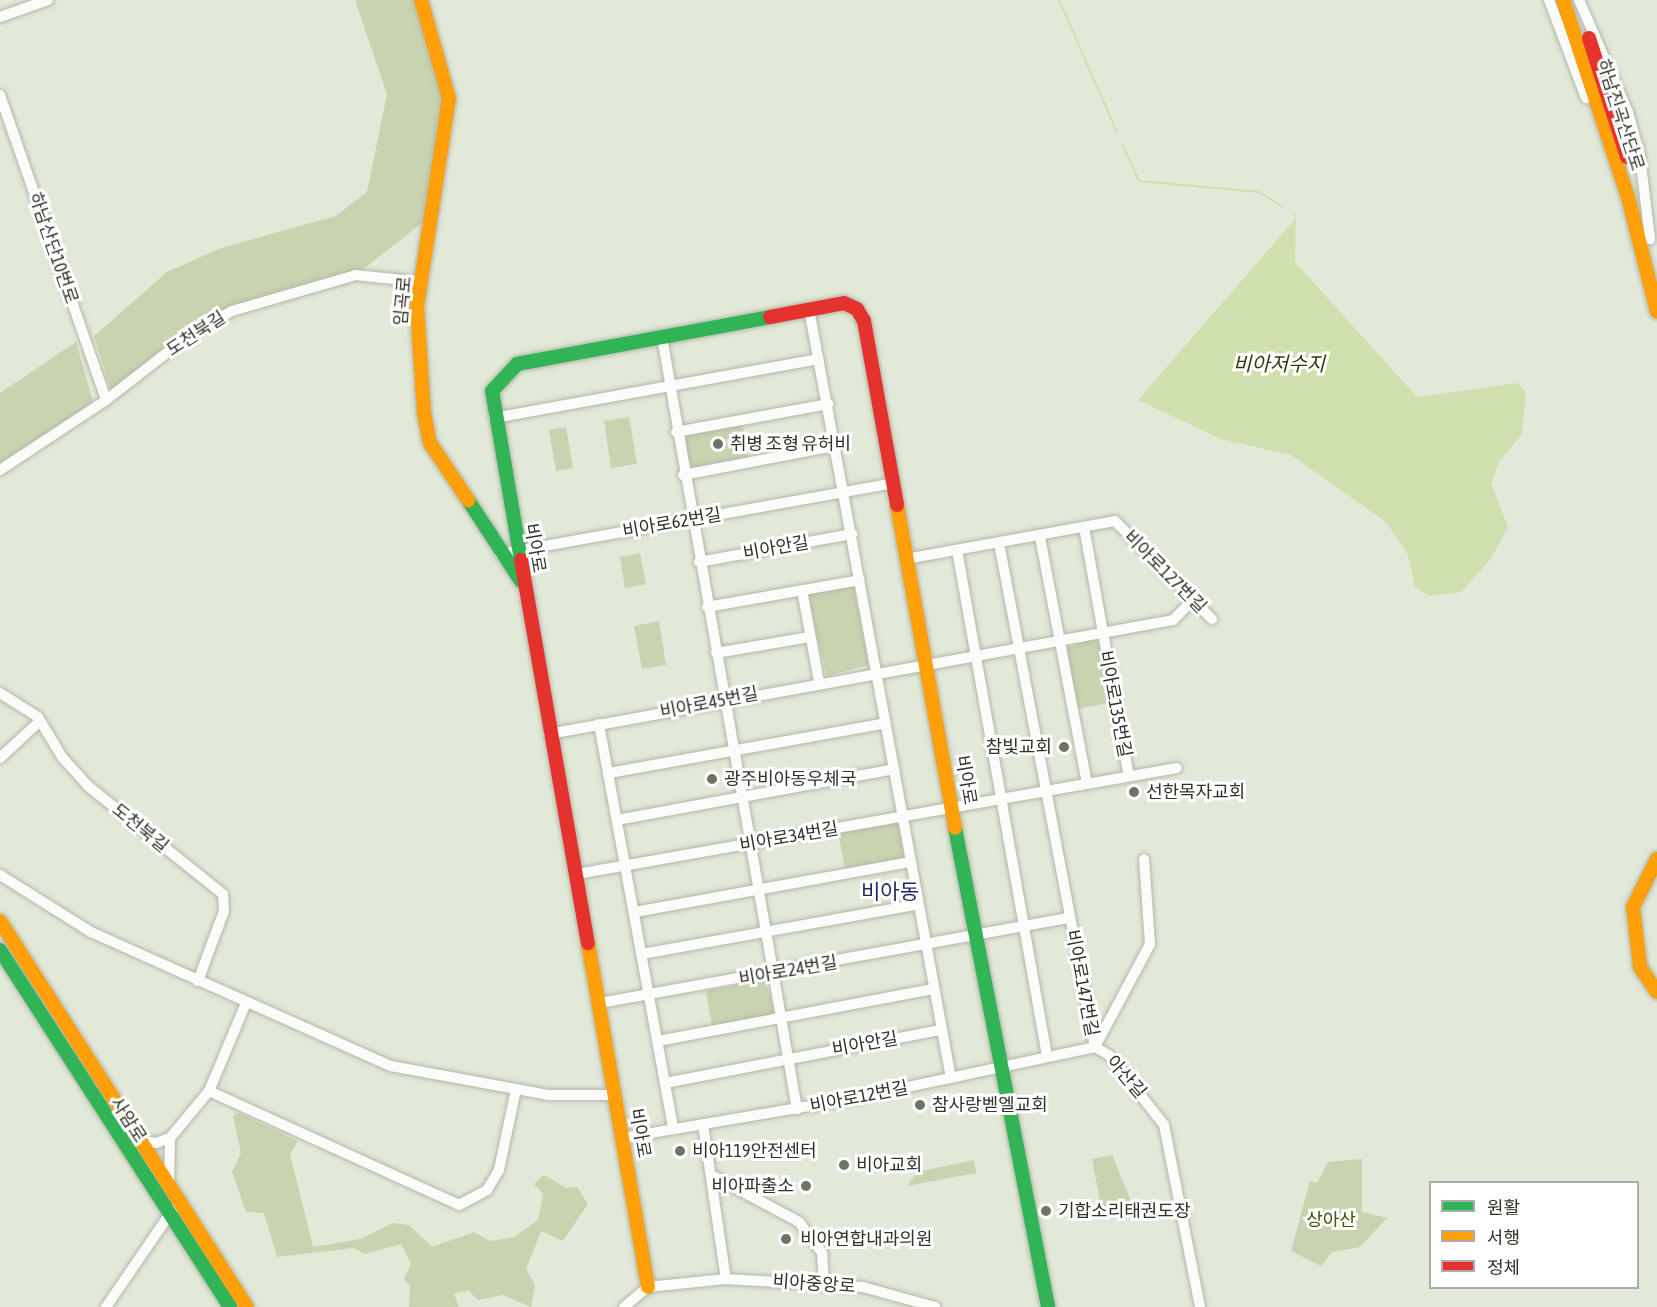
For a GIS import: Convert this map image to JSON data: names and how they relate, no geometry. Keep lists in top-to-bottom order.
{
  "streets": {
    "main road": [
      "하남진곡산단로",
      "임곡로",
      "비아로",
      "사암로"
    ],
    "street": [
      "하남산단10번로",
      "도천북길",
      "비아로62번길",
      "비아안길",
      "비아로127번길",
      "비아로45번길",
      "비아로135번길",
      "비아로34번길",
      "비아로24번길",
      "비아로147번길",
      "아산길",
      "비아로12번길",
      "비아중앙로"
    ]
  },
  "crossings": [
    ["하남산단10번로", "도천북길"],
    ["임곡로", "도천북길"],
    ["임곡로", "비아로62번길"],
    ["임곡로", "비아로"],
    ["비아로62번길", "비아로"],
    ["비아로", "비아로127번길"],
    ["비아로", "비아로45번길"],
    ["비아로", "비아로135번길"],
    ["비아로", "비아로34번길"],
    ["비아로", "비아로24번길"],
    ["비아로", "비아로147번길"],
    ["비아로", "비아로12번길"],
    ["비아로", "비아중앙로"],
    ["비아로127번길", "비아로135번길"],
    ["비아로45번길", "비아로135번길"],
    ["비아로24번길", "비아로147번길"],
    ["비아로147번길", "아산길"],
    ["비아로147번길", "비아로12번길"],
    ["아산길", "비아로12번길"]
  ],
  "districts": ["비아동"],
  "water": ["비아저수지"],
  "parks": ["상아산"],
  "places": [
    "취병 조형 유허비",
    "참빛교회",
    "광주비아동우체국",
    "선한목자교회",
    "참사랑벧엘교회",
    "비아119안전센터",
    "비아교회",
    "비아파출소",
    "기합소리태권도장",
    "비아연합내과의원"
  ],
  "legend": ["원활", "서행", "정체"]
}
